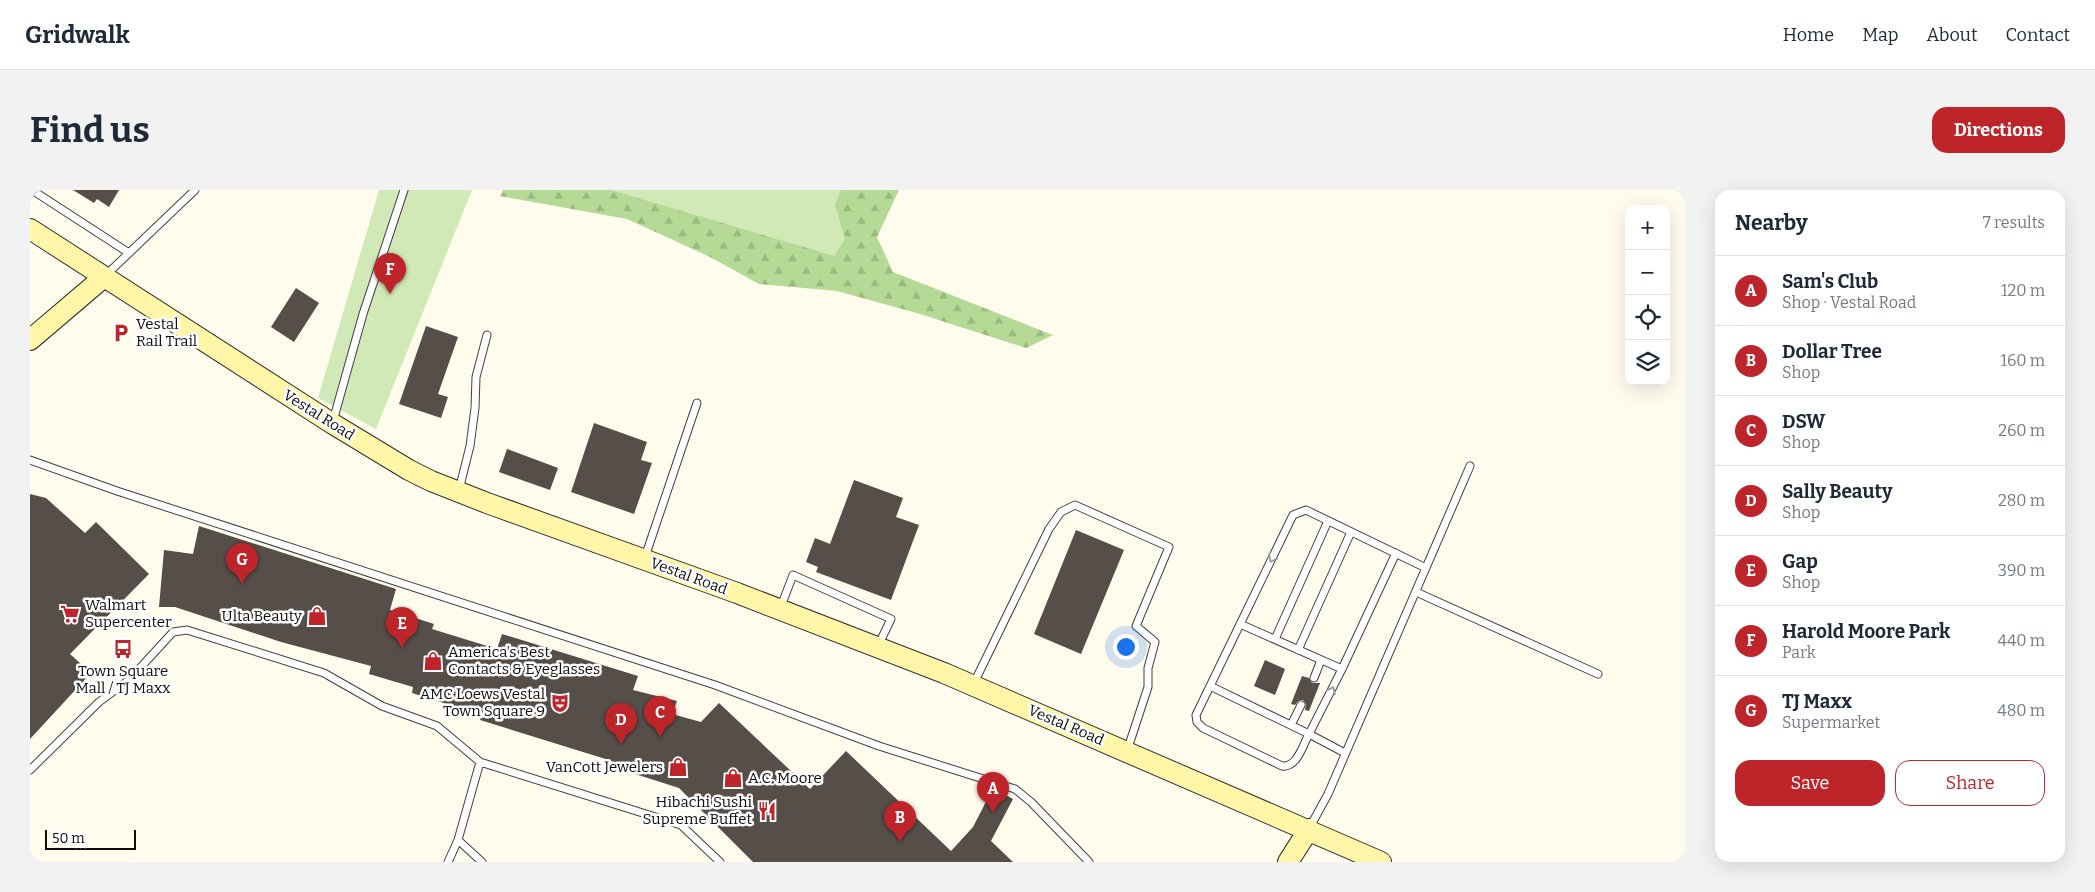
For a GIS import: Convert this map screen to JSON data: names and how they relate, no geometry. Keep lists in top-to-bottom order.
{
  "streets": {
    "street": ["Vestal Road"]
  },
  "places": {
    "parking": ["Vestal Rail Trail"],
    "supermarket": ["Walmart Supercenter"],
    "shop": [
      "Ulta Beauty",
      "America's Best Contacts & Eyeglasses",
      "VanCott Jewelers",
      "A.C. Moore"
    ],
    "bus stop": ["Town Square Mall / TJ Maxx"],
    "theatre": ["AMC Loews Vestal Town Square 9"],
    "restaurant": ["Hibachi Sushi Supreme Buffet"]
  },
  "scale_bar": "50 m",
  "page": {
    "header": "Gridwalk",
    "nav": [
      "Home",
      "Map",
      "About",
      "Contact"
    ],
    "buttons": [
      "Directions",
      ["Save", "Share"]
    ],
    "title": "Find us",
    "heading": ["Nearby", "7 results"],
    "map_buttons": ["+", "−"],
    "pins": [
      "F",
      "G",
      "E",
      "C",
      "D",
      "A",
      "B"
    ],
    "list": [
      {
        "mark": "A",
        "name": "Sam's Club",
        "note": "Shop · Vestal Road",
        "value": "120 m"
      },
      {
        "mark": "B",
        "name": "Dollar Tree",
        "note": "Shop",
        "value": "160 m"
      },
      {
        "mark": "C",
        "name": "DSW",
        "note": "Shop",
        "value": "260 m"
      },
      {
        "mark": "D",
        "name": "Sally Beauty",
        "note": "Shop",
        "value": "280 m"
      },
      {
        "mark": "E",
        "name": "Gap",
        "note": "Shop",
        "value": "390 m"
      },
      {
        "mark": "F",
        "name": "Harold Moore Park",
        "note": "Park",
        "value": "440 m"
      },
      {
        "mark": "G",
        "name": "TJ Maxx",
        "note": "Supermarket",
        "value": "480 m"
      }
    ],
    "scale": "50 m"
  }
}
